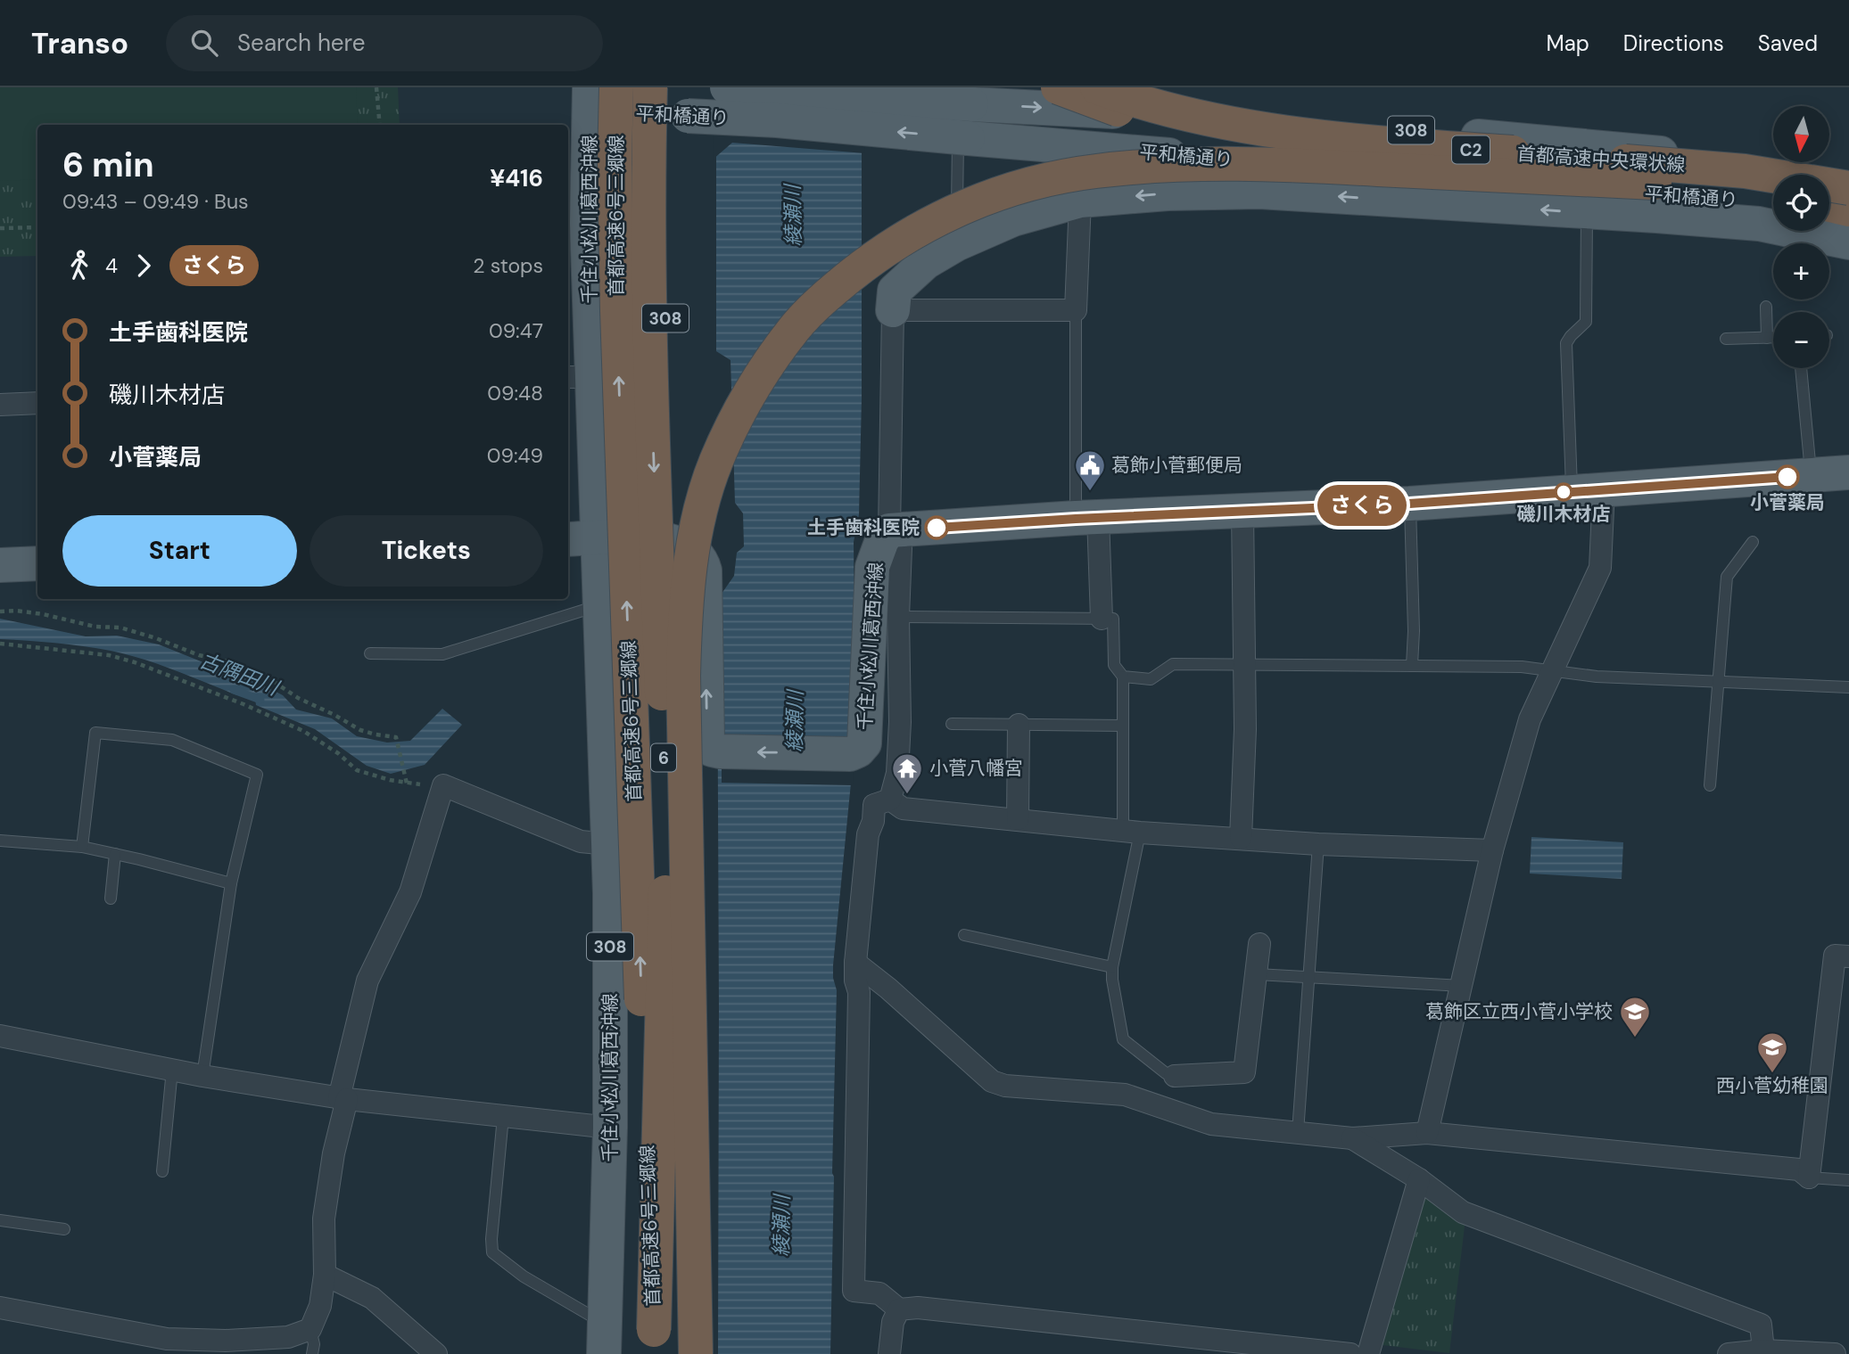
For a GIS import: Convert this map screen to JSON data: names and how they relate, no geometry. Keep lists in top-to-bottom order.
{
  "streets": {
    "highway": [
      "C2",
      "首都高速中央環状線",
      "首都高速6号三郷線",
      "6"
    ],
    "main road": ["平和橋通り", "308", "千住小松川葛西沖線"]
  },
  "crossings": [
    ["平和橋通り", "首都高速6号三郷線"],
    ["平和橋通り", "千住小松川葛西沖線"],
    ["首都高速6号三郷線", "千住小松川葛西沖線"]
  ],
  "water": ["綾瀬川", "古隅田川"],
  "places": {
    "other": ["小菅薬局", "磯川木材店", "土手歯科医院"],
    "public building": ["葛飾小菅郵便局"],
    "temple": ["小菅八幡宮"],
    "school or university": ["葛飾区立西小菅小学校", "西小菅幼稚園"]
  },
  "lines": ["bus line さくら"],
  "north": "bottom",
  "page": {
    "header": "Transo",
    "search": "Search here",
    "nav": ["Map", "Directions", "Saved"],
    "on_map": "さくら",
    "map_buttons": ["+", "−"],
    "heading": ["6 min", "09:43 – 09:49 · Bus", "¥416"],
    "legs": ["4", "さくら", "2 stops"],
    "list": [
      {
        "name": "土手歯科医院",
        "value": "09:47"
      },
      {
        "name": "磯川木材店",
        "value": "09:48"
      },
      {
        "name": "小菅薬局",
        "value": "09:49"
      }
    ],
    "buttons": ["Start", "Tickets"]
  }
}
